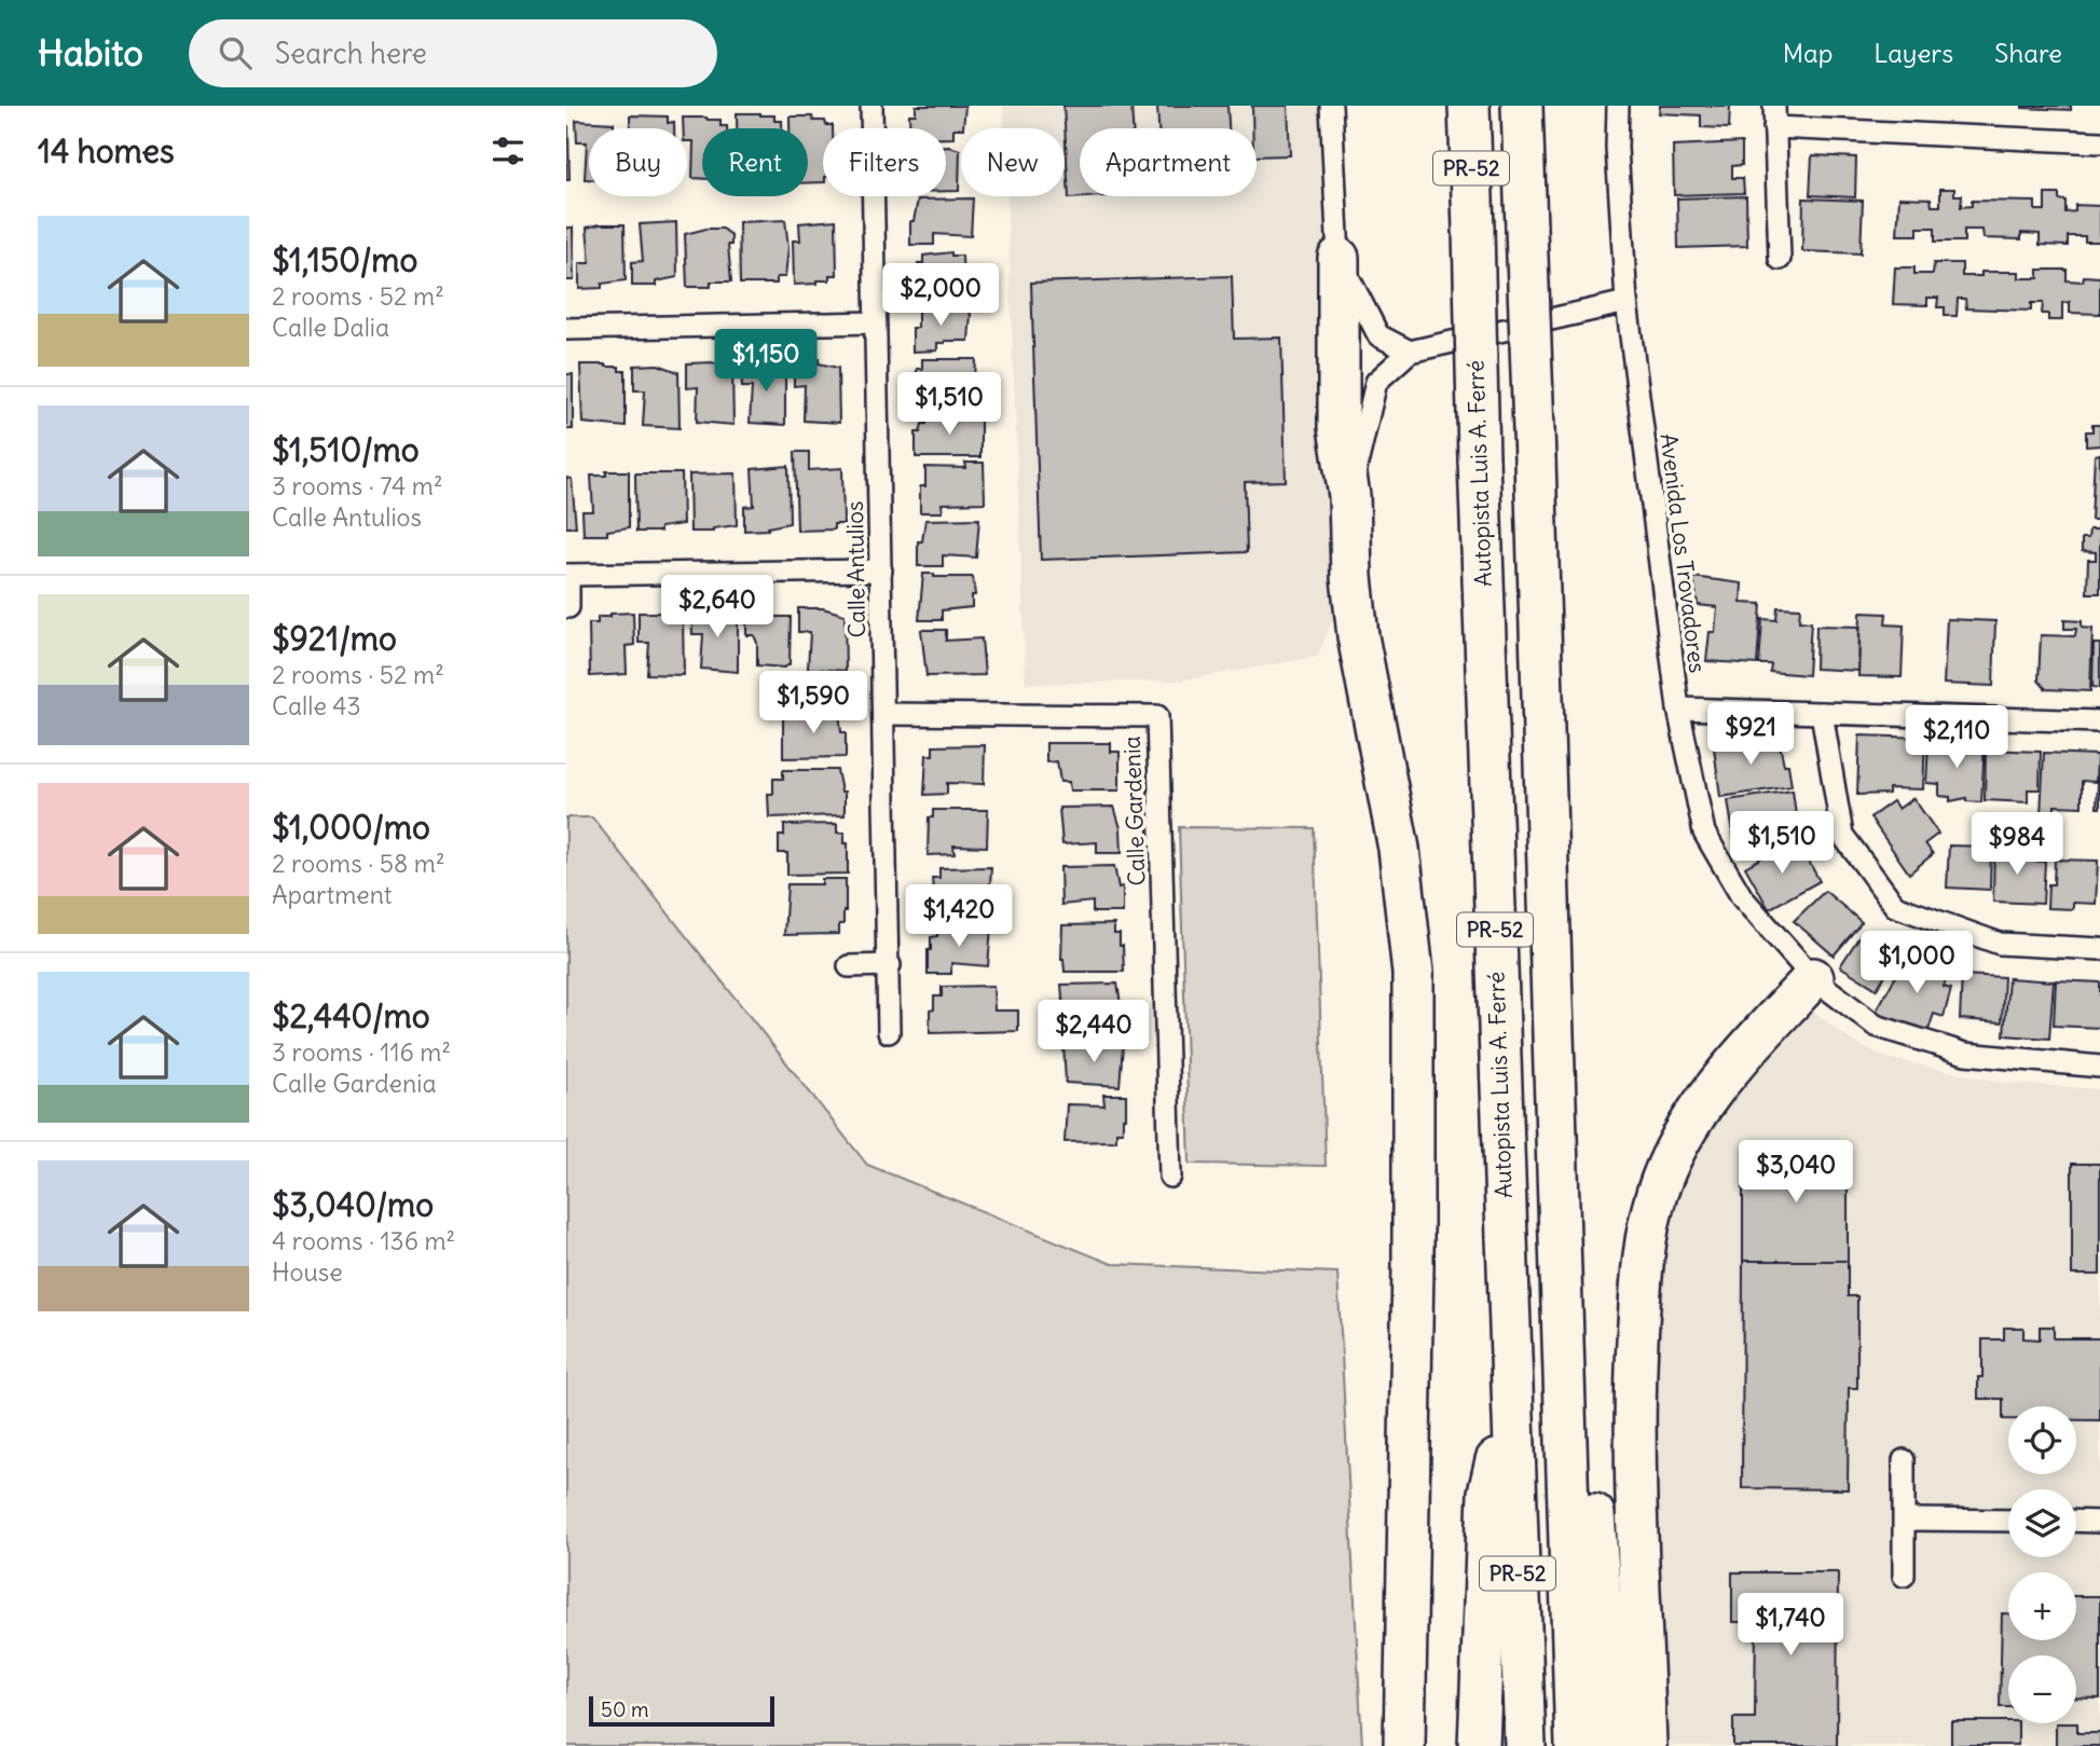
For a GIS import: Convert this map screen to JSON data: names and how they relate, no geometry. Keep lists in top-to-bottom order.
{
  "streets": {
    "highway": ["PR-52", "Autopista Luis A. Ferré"],
    "street": ["Avenida Los Trovadores", "Calle Antulios", "Calle Gardenia"]
  },
  "crossings": [
    ["Calle Antulios", "Calle Gardenia"]
  ],
  "scale_bar": "50 m",
  "page": {
    "header": "Habito",
    "search": "Search here",
    "nav": ["Map", "Layers", "Share"],
    "heading": "14 homes",
    "chip": [
      "Buy",
      "Rent",
      "Filters",
      "New",
      "Apartment"
    ],
    "list": [
      {
        "name": "$1,150/mo",
        "note": "2 rooms · 52 m² · Calle Dalia"
      },
      {
        "name": "$1,510/mo",
        "note": "3 rooms · 74 m² · Calle Antulios"
      },
      {
        "name": "$921/mo",
        "note": "2 rooms · 52 m² · Calle 43"
      },
      {
        "name": "$1,000/mo",
        "note": "2 rooms · 58 m² · Apartment"
      },
      {
        "name": "$2,440/mo",
        "note": "3 rooms · 116 m² · Calle Gardenia"
      },
      {
        "name": "$3,040/mo",
        "note": "4 rooms · 136 m² · House"
      }
    ],
    "price": [
      "$2,000",
      "$1,150",
      "$1,510",
      "$2,640",
      "$1,590",
      "$921",
      "$2,110",
      "$1,510",
      "$984",
      "$1,420",
      "$1,000",
      "$2,440",
      "$3,040",
      "$1,740"
    ],
    "map_buttons": ["+", "−"],
    "scale": "50 m"
  }
}
